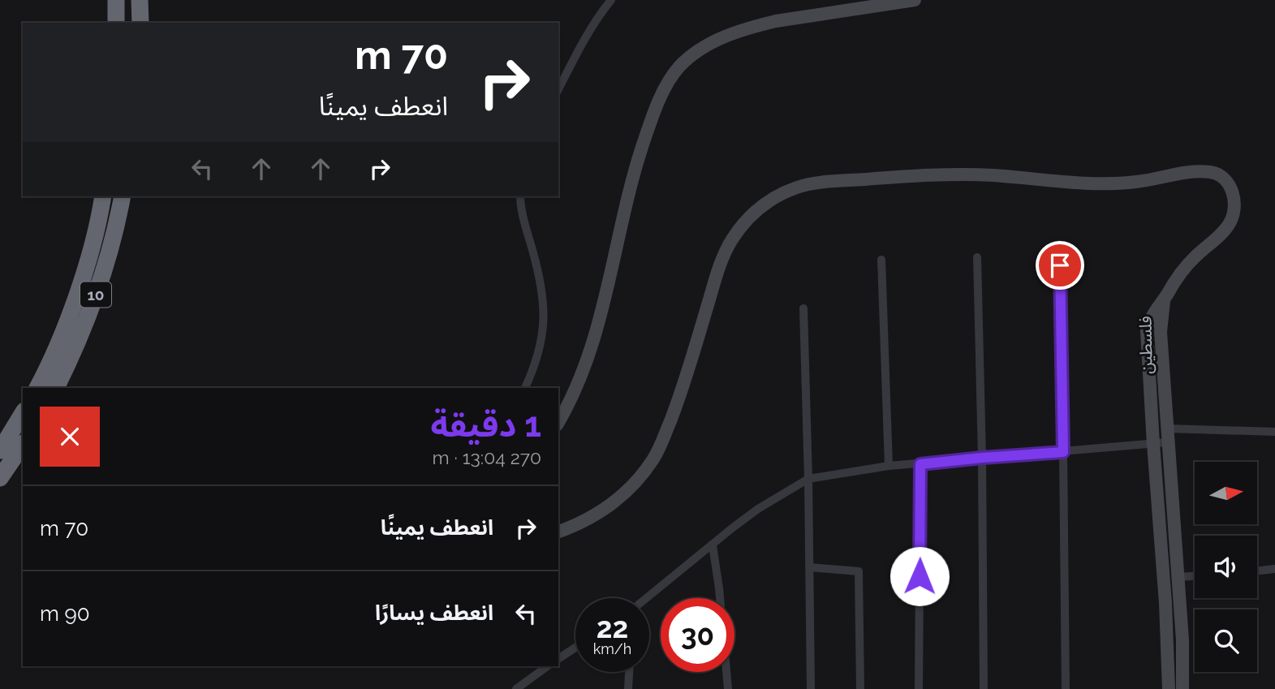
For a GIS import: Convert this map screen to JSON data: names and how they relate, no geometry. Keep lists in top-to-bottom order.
{
  "streets": {
    "highway": ["10"],
    "street": ["فلسطين"]
  },
  "north": "right",
  "page": {
    "turn": ["70 m", "انعطف يمينًا"],
    "heading": ["1 دقيقة", "270 m · 13:04"],
    "list": [
      {
        "name": "انعطف يمينًا",
        "value": "70 m"
      },
      {
        "name": "انعطف يسارًا",
        "value": "90 m"
      }
    ],
    "speed": "22 km/h",
    "limit": "30"
  }
}
